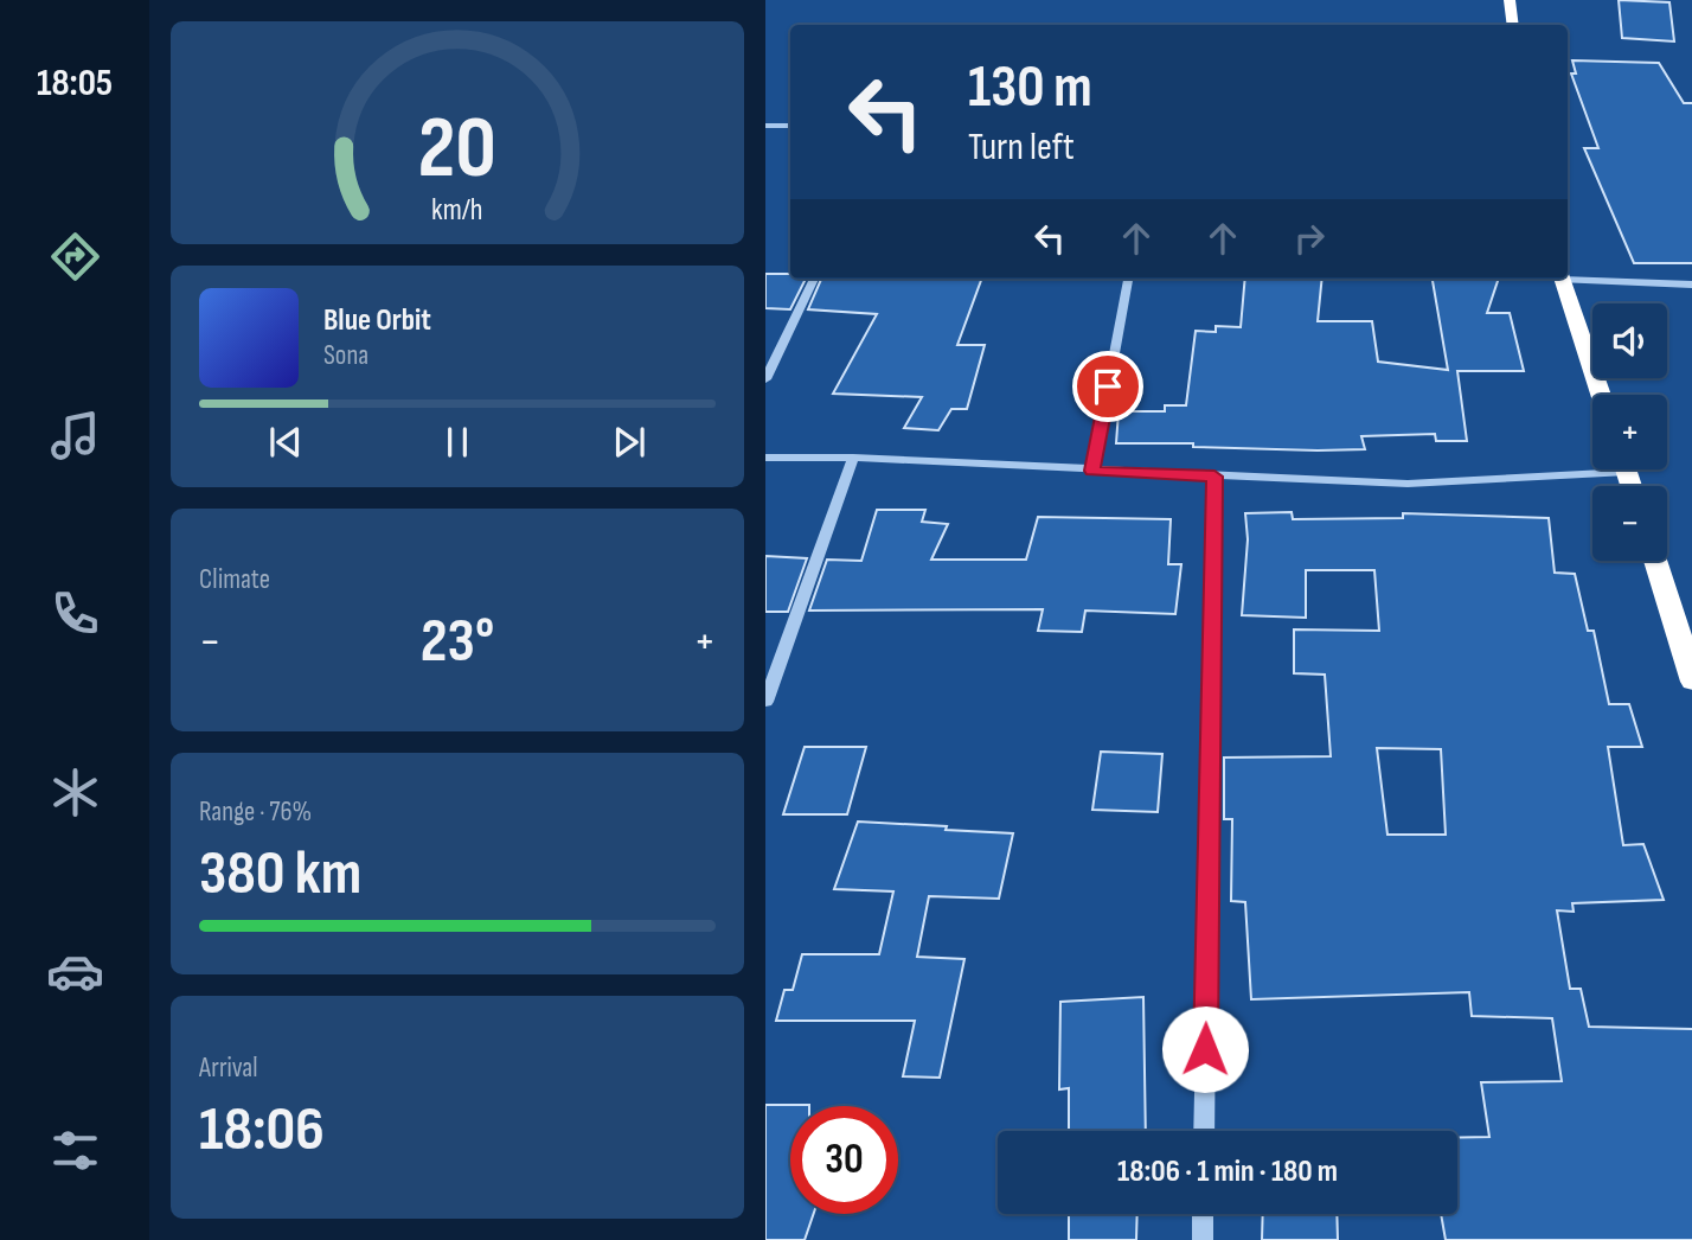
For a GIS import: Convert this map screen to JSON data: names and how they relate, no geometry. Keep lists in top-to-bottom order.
{
  "page": {
    "tabs": "18:05",
    "turn": ["130 m", "Turn left"],
    "song": ["Blue Orbit", "Sona"],
    "map_buttons": ["+", "−"],
    "tile": [
      "Climate",
      ["Range · 76%", "380 km"],
      ["Arrival", "18:06"]
    ],
    "heat": ["−", "23°", "+"],
    "limit": "30",
    "trip": "18:06 · 1 min · 180 m",
    "gauge": ["20", "km/h"]
  }
}
